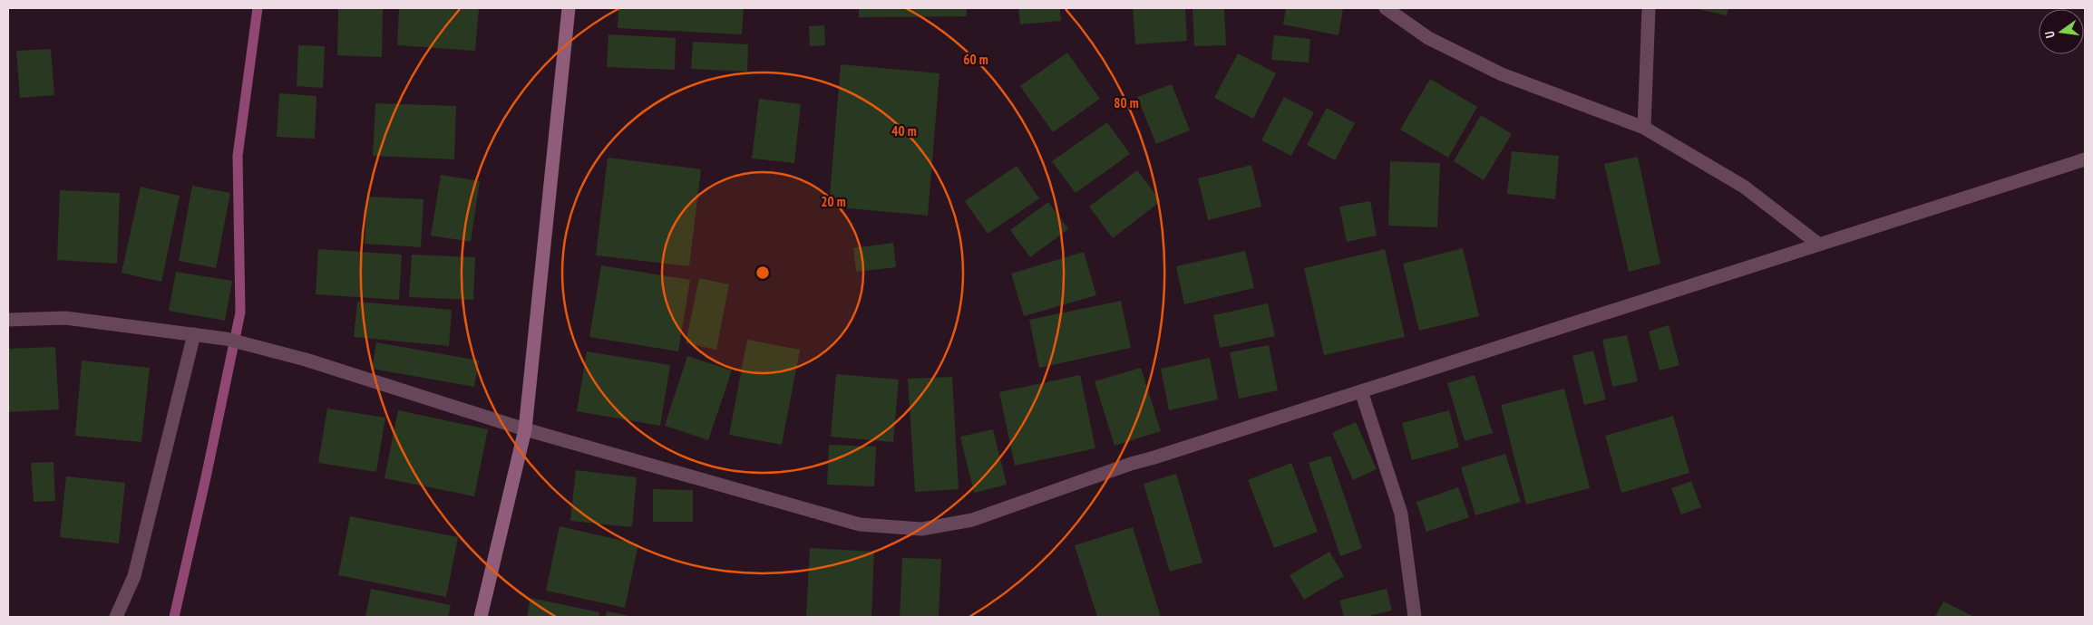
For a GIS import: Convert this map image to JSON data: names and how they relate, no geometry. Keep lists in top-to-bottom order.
{
  "north": "left",
  "rings": [
    "60 m",
    "80 m",
    "40 m",
    "20 m"
  ]
}
